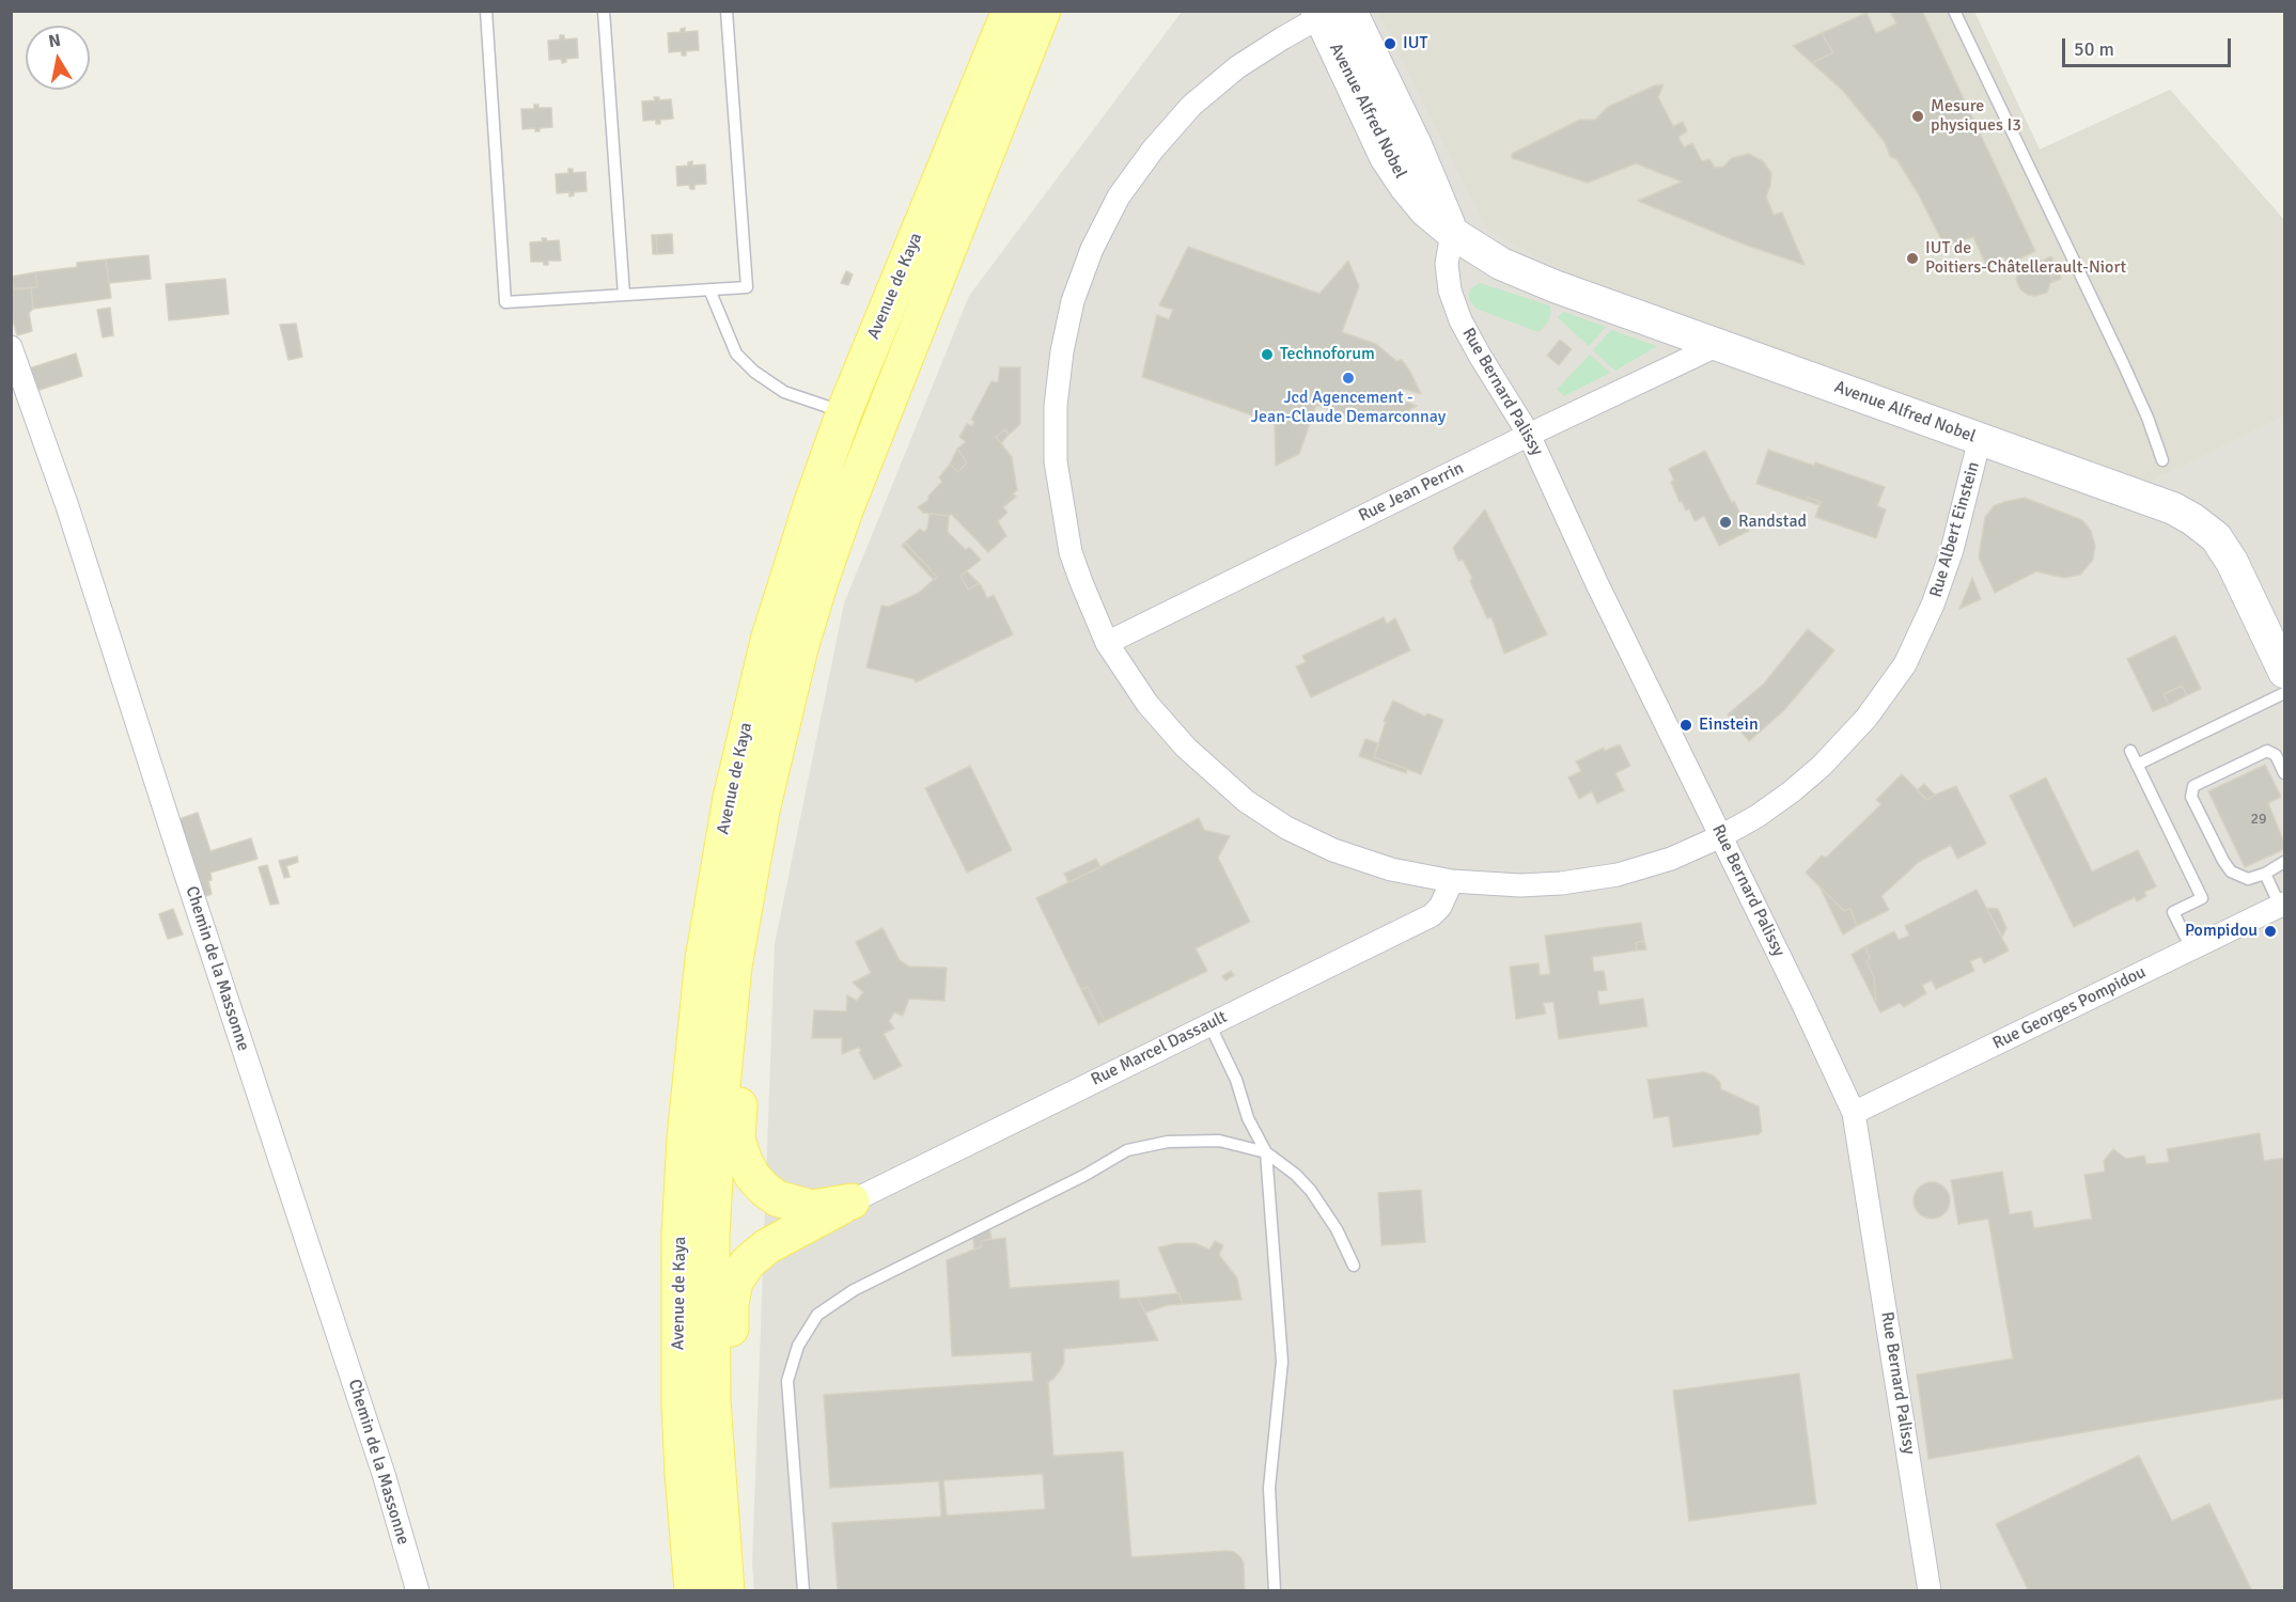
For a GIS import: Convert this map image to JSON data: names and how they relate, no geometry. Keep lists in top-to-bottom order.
{
  "streets": {
    "main road": ["Avenue de Kaya"],
    "street": [
      "Avenue Alfred Nobel",
      "Rue Bernard Palissy",
      "Rue Jean Perrin",
      "Rue Albert Einstein",
      "Chemin de la Massonne",
      "Rue Georges Pompidou",
      "Rue Marcel Dassault"
    ]
  },
  "crossings": [
    ["Avenue Alfred Nobel", "Rue Bernard Palissy"],
    ["Avenue Alfred Nobel", "Rue Jean Perrin"],
    ["Avenue Alfred Nobel", "Rue Albert Einstein"],
    ["Rue Bernard Palissy", "Rue Jean Perrin"],
    ["Rue Bernard Palissy", "Rue Albert Einstein"],
    ["Rue Bernard Palissy", "Rue Georges Pompidou"],
    ["Rue Jean Perrin", "Rue Albert Einstein"],
    ["Rue Albert Einstein", "Rue Marcel Dassault"]
  ],
  "places": [
    "IUT",
    "Mesure physiques I3",
    "IUT de Poitiers-Châtellerault-Niort",
    "Technoforum",
    "Jcd Agencement - Jean-Claude Demarconnay",
    "Randstad",
    "Einstein",
    "Pompidou"
  ],
  "house_numbers": ["29"],
  "scale_bar": "50 m",
  "north": "top"
}
